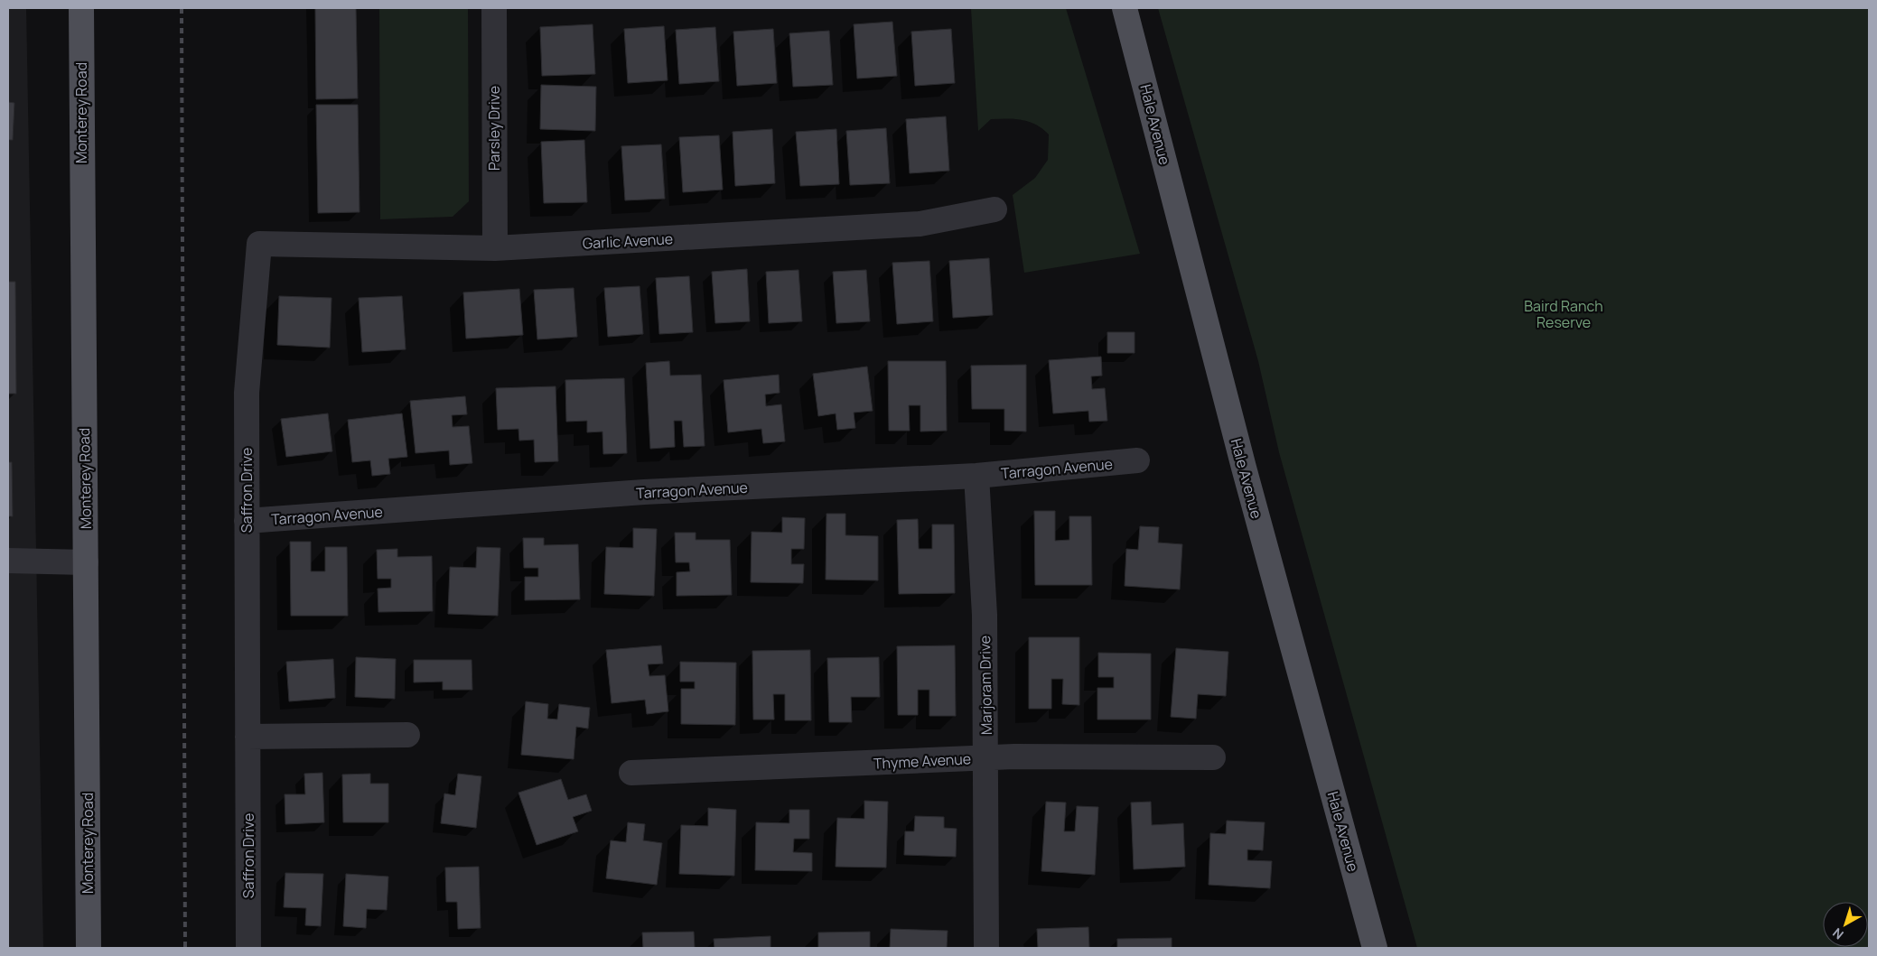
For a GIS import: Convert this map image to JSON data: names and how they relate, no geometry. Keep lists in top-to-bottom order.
{
  "streets": {
    "main road": ["Monterey Road", "Hale Avenue"],
    "street": [
      "Parsley Drive",
      "Garlic Avenue",
      "Tarragon Avenue",
      "Saffron Drive",
      "Marjoram Drive",
      "Thyme Avenue"
    ]
  },
  "crossings": [
    ["Parsley Drive", "Garlic Avenue"],
    ["Garlic Avenue", "Saffron Drive"],
    ["Tarragon Avenue", "Saffron Drive"],
    ["Tarragon Avenue", "Marjoram Drive"],
    ["Marjoram Drive", "Thyme Avenue"]
  ],
  "parks": ["Baird Ranch Reserve"],
  "north": "bottom left"
}
